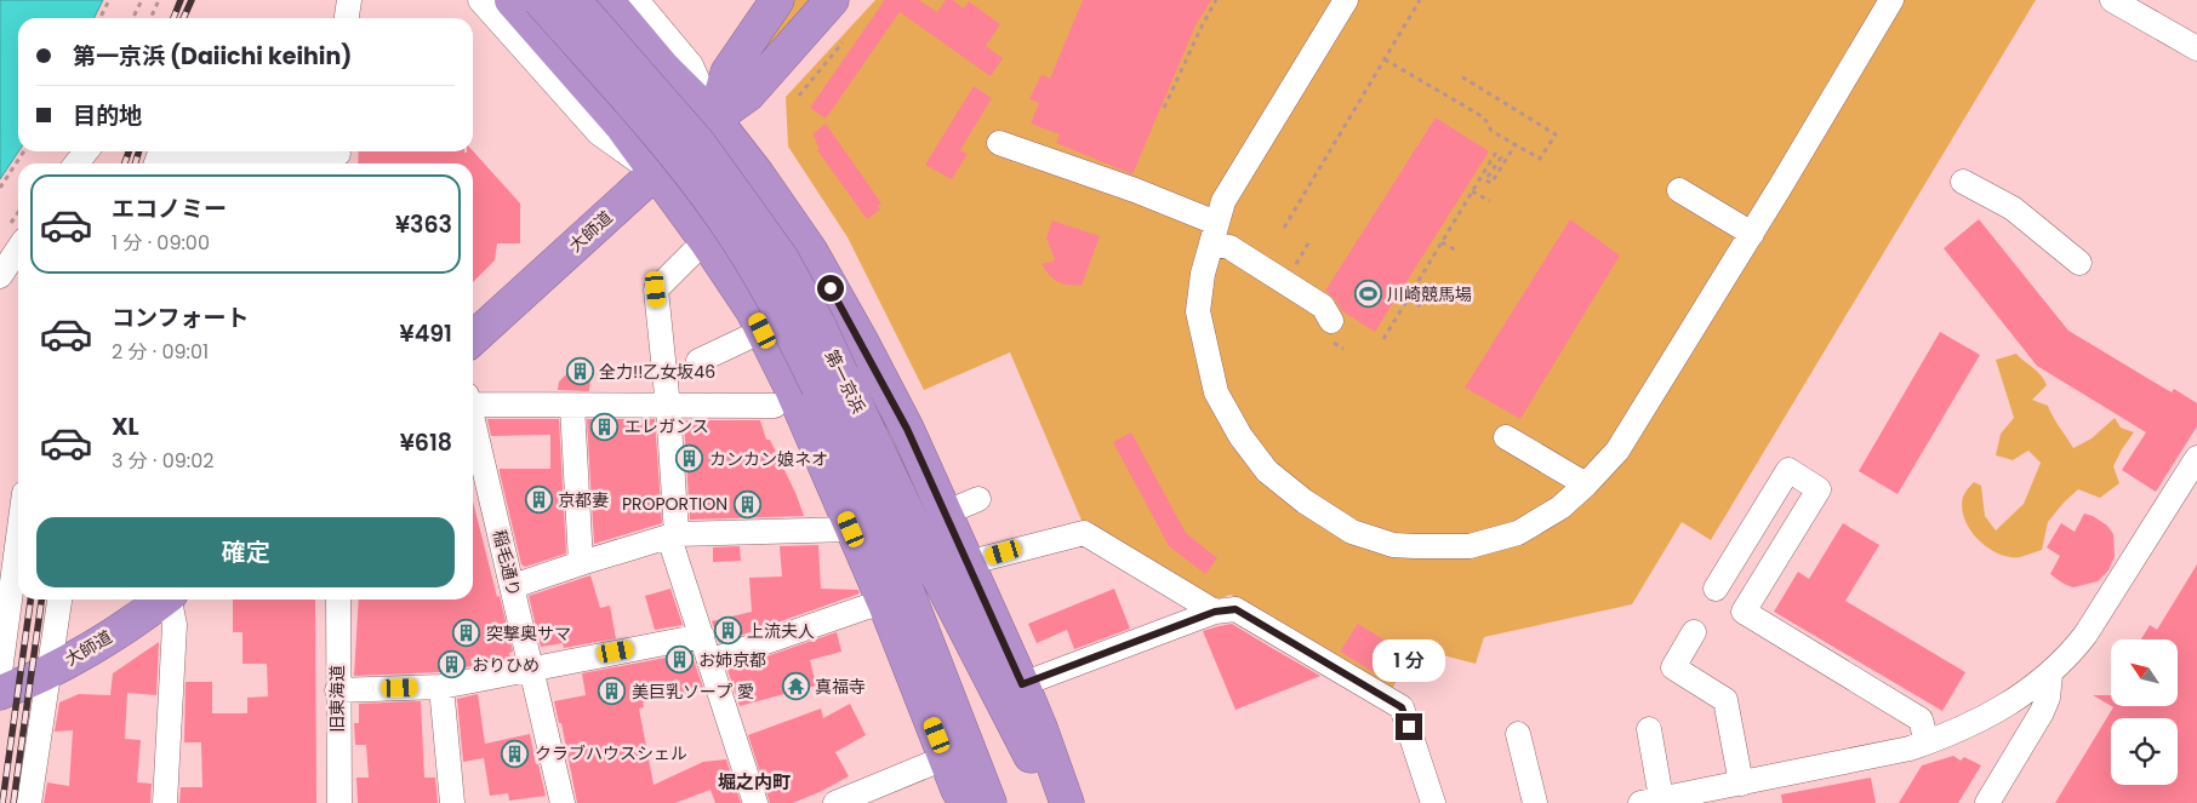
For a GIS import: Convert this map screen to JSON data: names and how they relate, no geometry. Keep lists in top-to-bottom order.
{
  "streets": {
    "highway": ["大師道", "第一京浜"],
    "street": ["稲毛通り", "旧東海道"]
  },
  "districts": ["堀之内町"],
  "places": {
    "sports": ["川崎競馬場"],
    "building": [
      "全力!!乙女坂46",
      "エレガンス",
      "カンカン娘ネオ",
      "京都妻",
      "PROPORTION",
      "上流夫人",
      "突撃奥サマ",
      "お姉京都",
      "おりひめ",
      "美巨乳ソープ 愛",
      "クラブハウスシェル"
    ],
    "temple": ["真福寺"]
  },
  "north": "top left",
  "page": {
    "banner": ["第一京浜 (Daiichi keihin)", "目的地"],
    "list": [
      {
        "name": "エコノミー",
        "note": "1 分 · 09:00",
        "value": "¥363"
      },
      {
        "name": "コンフォート",
        "note": "2 分 · 09:01",
        "value": "¥491"
      },
      {
        "name": "XL",
        "note": "3 分 · 09:02",
        "value": "¥618"
      }
    ],
    "buttons": "確定",
    "bubble": "1 分"
  }
}
